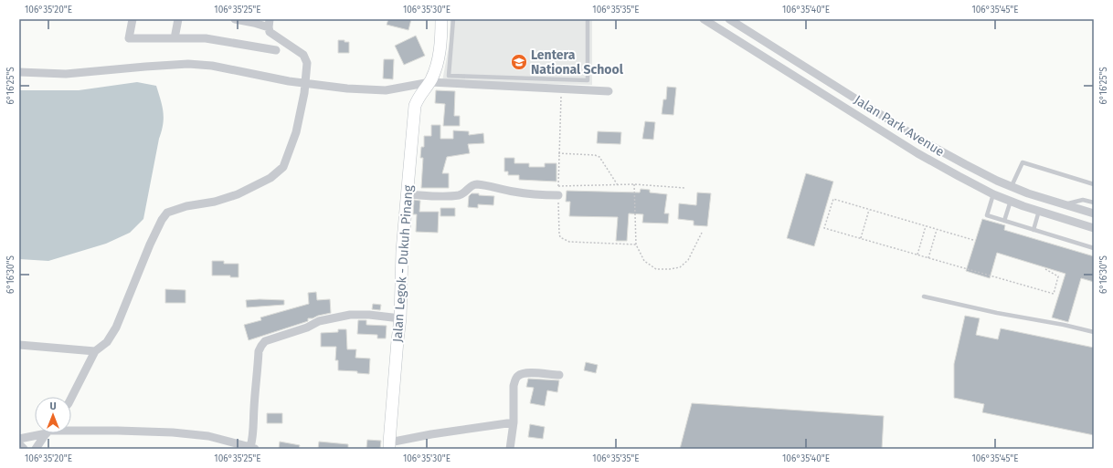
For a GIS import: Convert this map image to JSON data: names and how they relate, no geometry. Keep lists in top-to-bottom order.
{
  "streets": {
    "street": ["Jalan Park Avenue", "Jalan Legok - Dukuh Pinang"]
  },
  "places": {
    "school or university": ["Lentera National School"]
  },
  "north": "top",
  "coordinates": [
    "106°35'20\"E",
    "106°35'25\"E",
    "106°35'30\"E",
    "106°35'35\"E",
    "106°35'40\"E",
    "106°35'45\"E",
    "6°16'25\"S",
    "6°16'30\"S"
  ]
}
